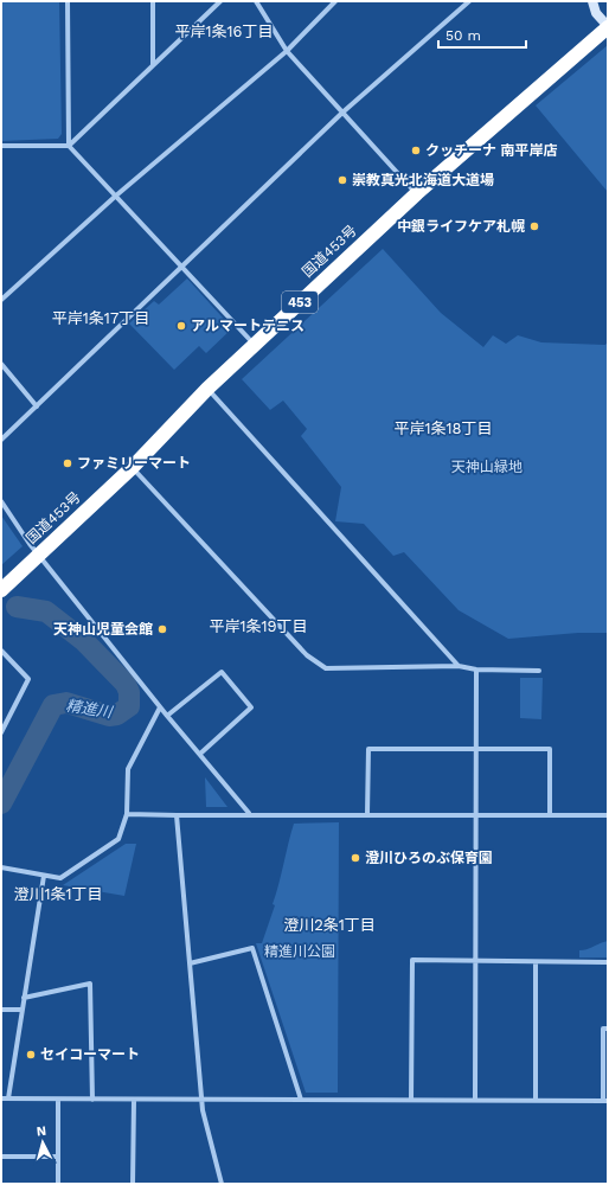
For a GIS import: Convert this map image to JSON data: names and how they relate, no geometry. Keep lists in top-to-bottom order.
{
  "streets": {
    "highway": ["国道453号", "453"]
  },
  "districts": [
    "平岸1条16丁目",
    "平岸1条17丁目",
    "平岸1条18丁目",
    "平岸1条19丁目",
    "澄川1条1丁目",
    "澄川2条1丁目"
  ],
  "water": ["精進川"],
  "parks": ["天神山緑地", "精進川公園"],
  "places": [
    "クッチーナ 南平岸店",
    "崇教真光北海道大道場",
    "中銀ライフケア札幌",
    "アルマートテニス",
    "ファミリーマート",
    "天神山児童会館",
    "澄川ひろのぶ保育園",
    "セイコーマート"
  ],
  "scale_bar": "50 m",
  "north": "top"
}
